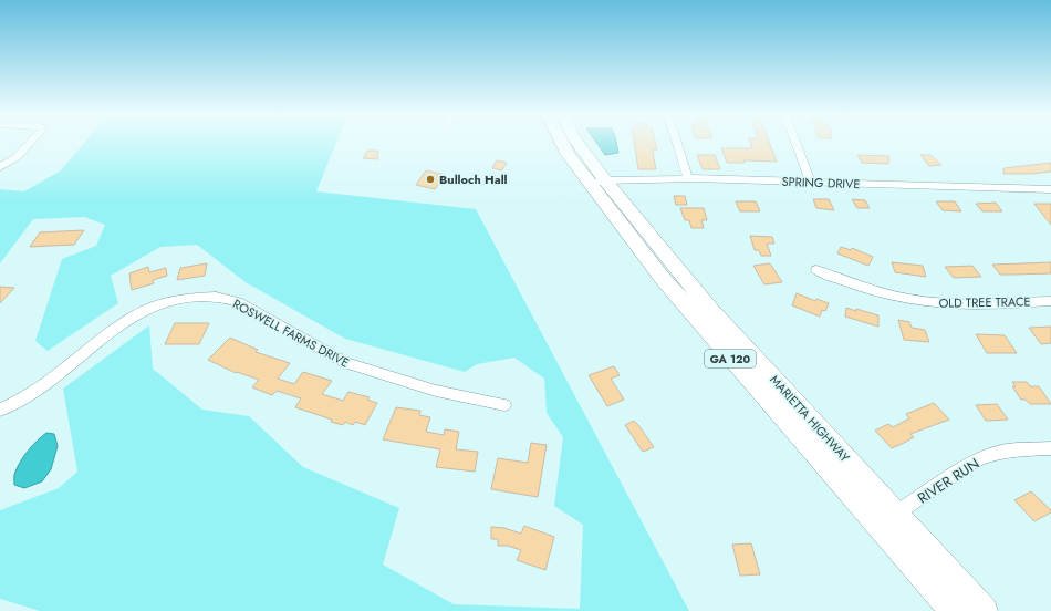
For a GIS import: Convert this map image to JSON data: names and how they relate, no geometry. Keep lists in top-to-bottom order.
{
  "streets": {
    "highway": ["GA 120", "MARIETTA HIGHWAY"],
    "street": [
      "SPRING DRIVE",
      "OLD TREE TRACE",
      "ROSWELL FARMS DRIVE",
      "RIVER RUN"
    ]
  },
  "crossings": [
    ["SPRING DRIVE", "MARIETTA HIGHWAY"],
    ["MARIETTA HIGHWAY", "RIVER RUN"]
  ],
  "places": ["Bulloch Hall"]
}
